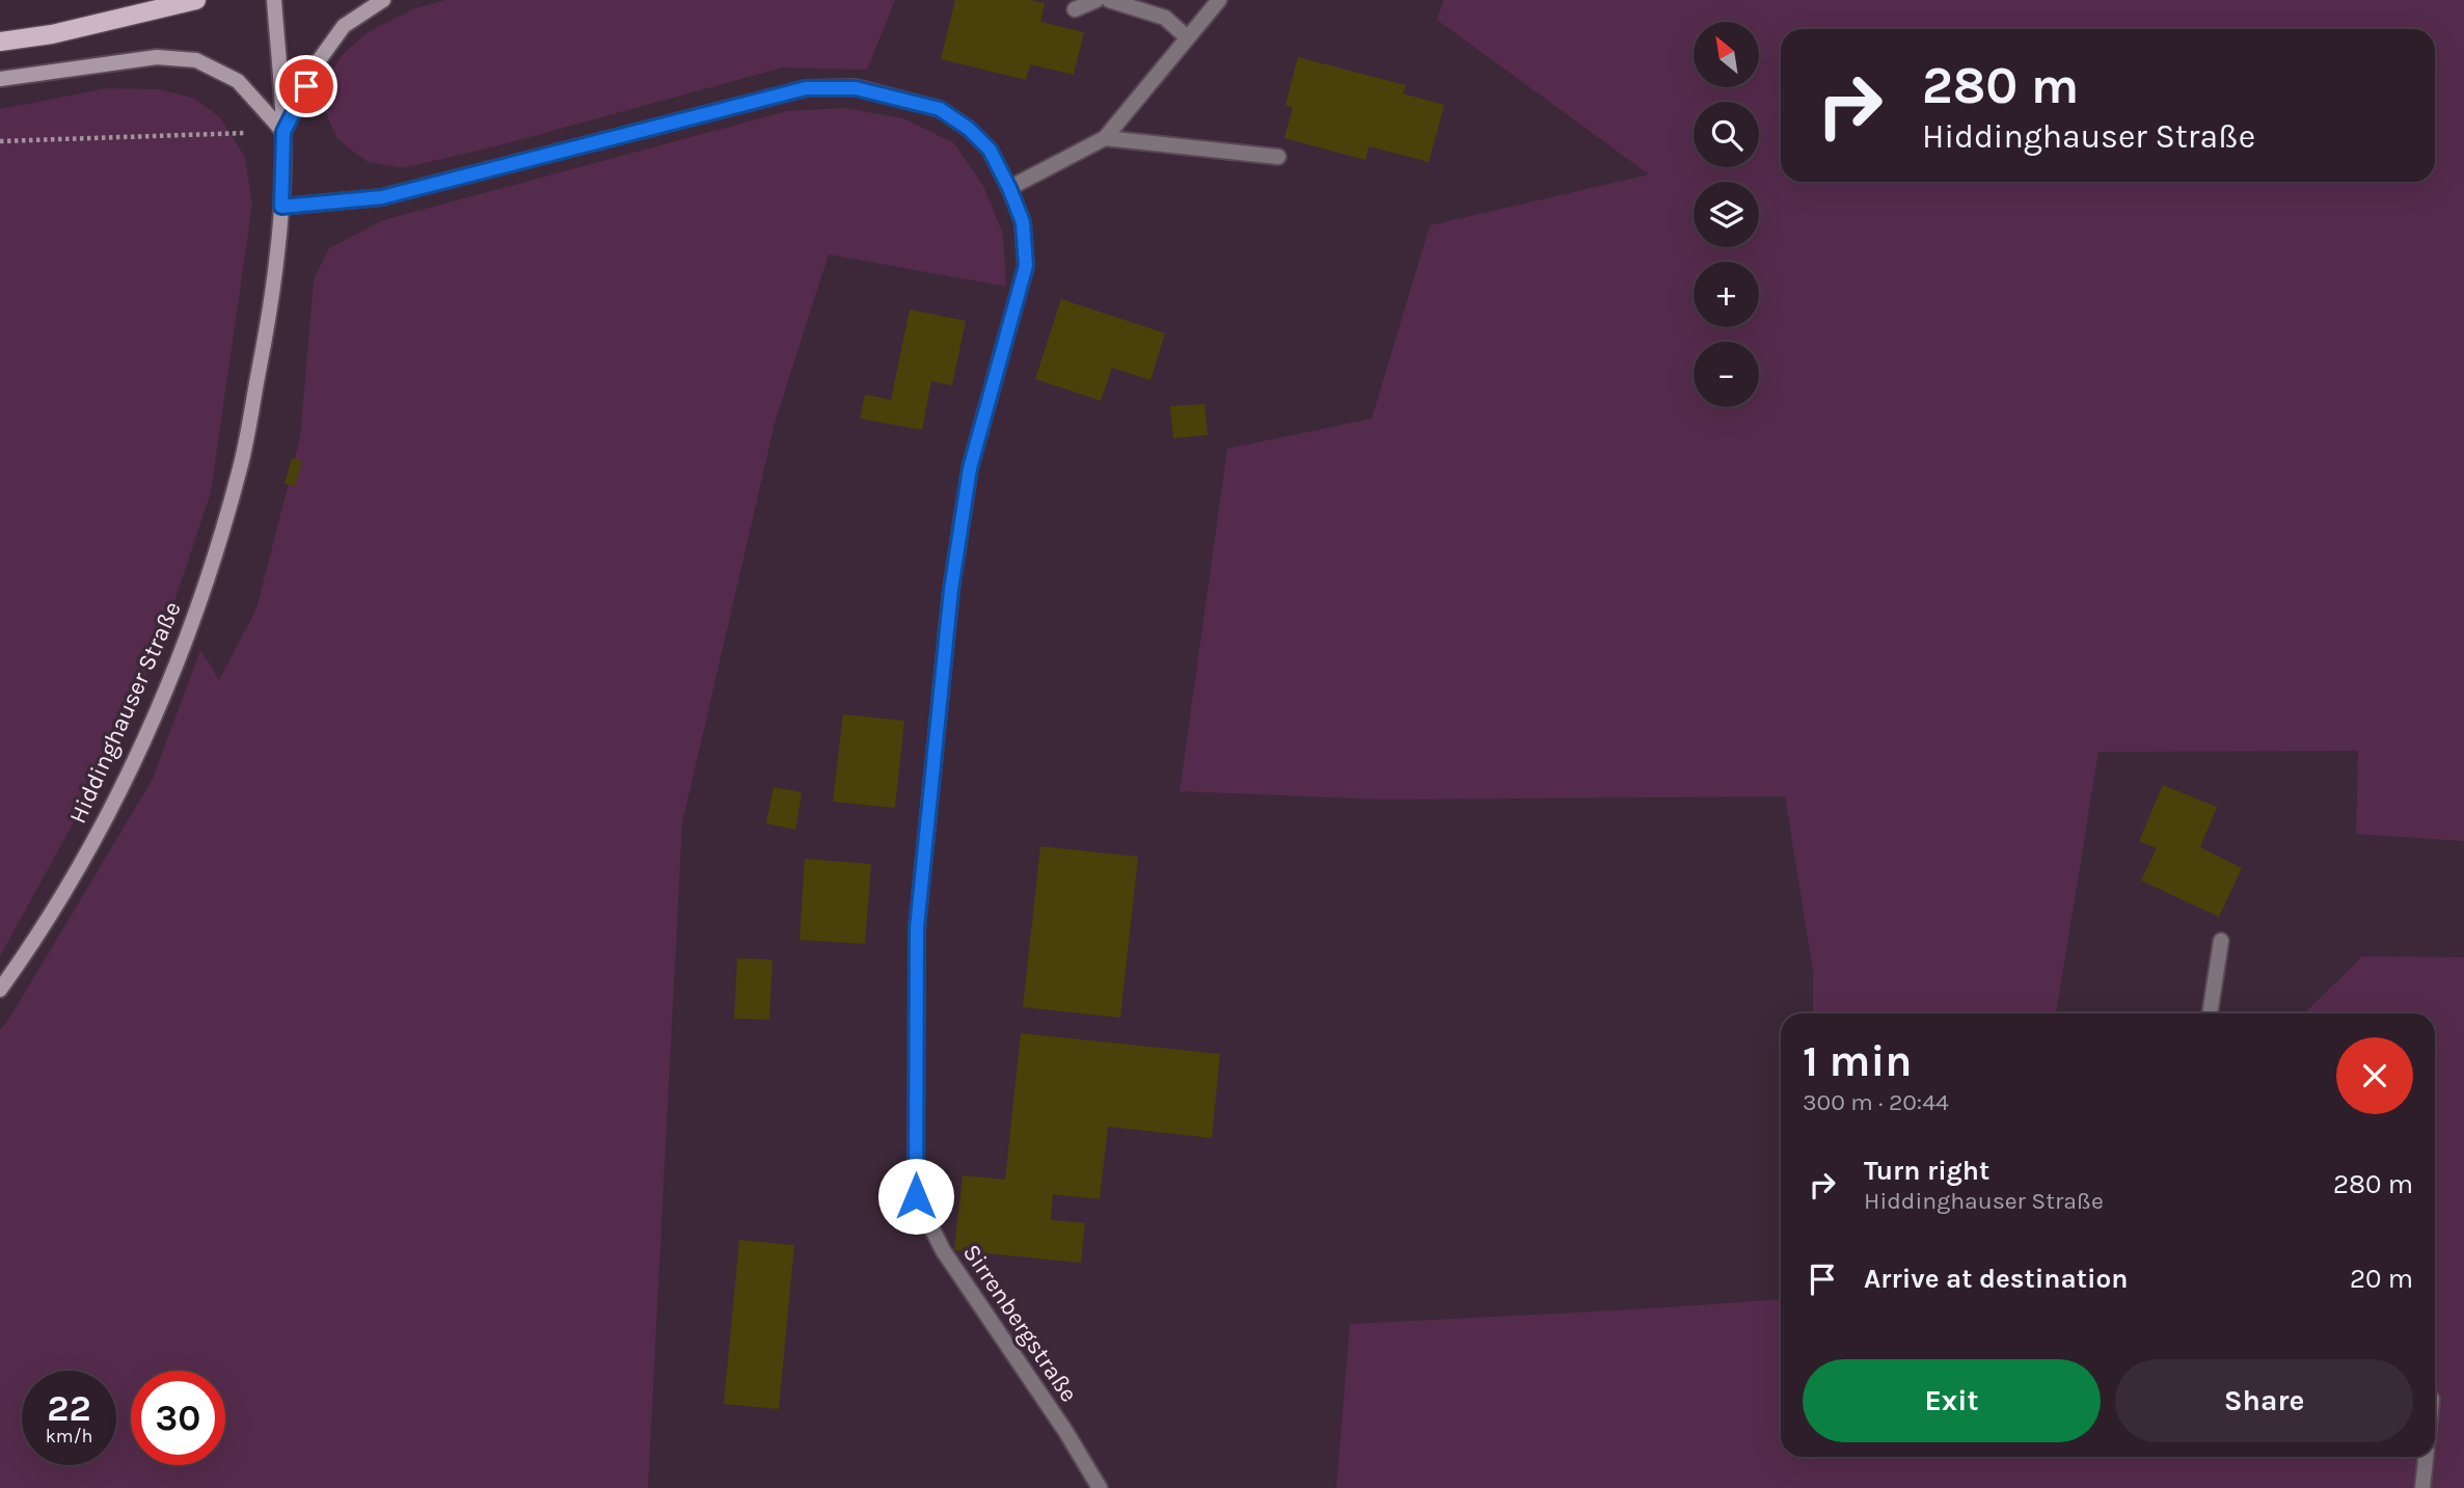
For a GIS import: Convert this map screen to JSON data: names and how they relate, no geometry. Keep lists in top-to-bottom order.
{
  "streets": {
    "street": ["Hiddinghauser Straße", "Sirrenbergstraße"]
  },
  "crossings": [
    ["Hiddinghauser Straße", "Sirrenbergstraße"]
  ],
  "north": "top left",
  "page": {
    "map_buttons": ["+", "−"],
    "turn": ["280 m", "Hiddinghauser Straße"],
    "heading": ["1 min", "300 m · 20:44"],
    "list": [
      {
        "name": "Turn right",
        "note": "Hiddinghauser Straße",
        "value": "280 m"
      },
      {
        "name": "Arrive at destination",
        "value": "20 m"
      }
    ],
    "buttons": ["Exit", "Share"],
    "speed": "22 km/h",
    "limit": "30"
  }
}
